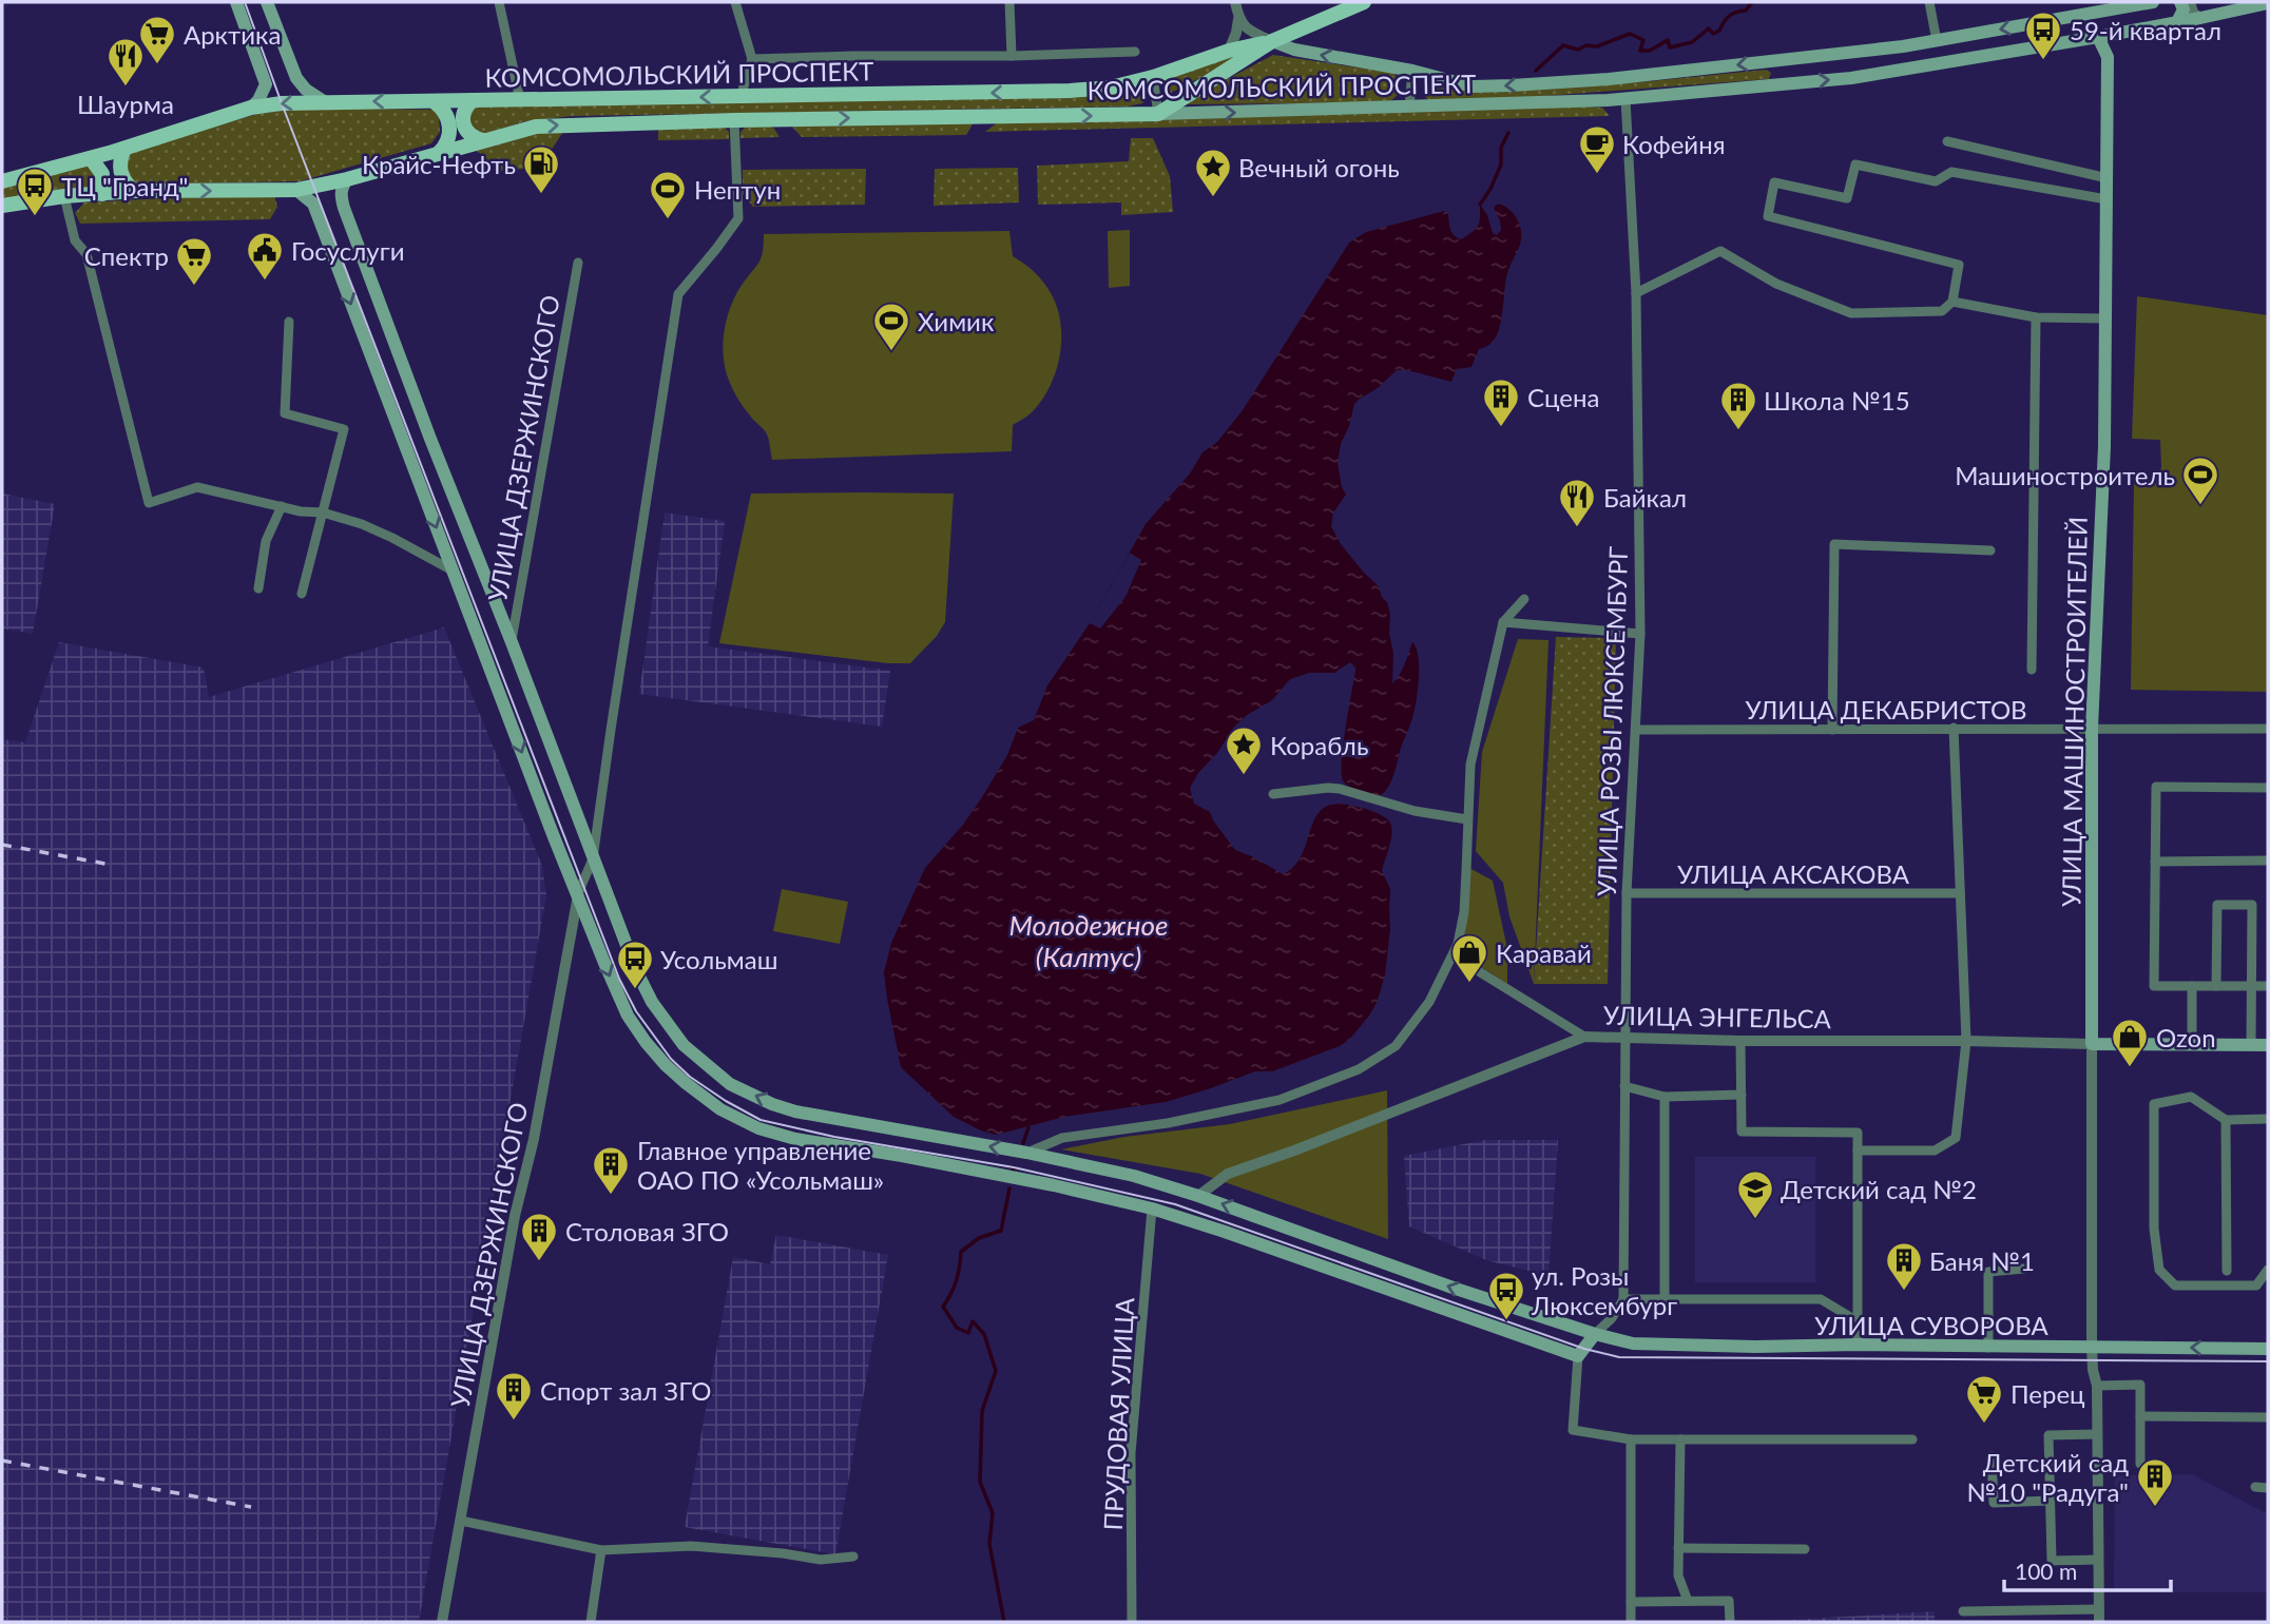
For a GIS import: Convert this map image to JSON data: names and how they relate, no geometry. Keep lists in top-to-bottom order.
{
  "streets": {
    "main road": [
      "КОМСОМОЛЬСКИЙ ПРОСПЕКТ",
      "УЛИЦА МАШИНОСТРОИТЕЛЕЙ",
      "УЛИЦА ЭНГЕЛЬСА",
      "УЛИЦА СУВОРОВА"
    ],
    "street": [
      "УЛИЦА ДЗЕРЖИНСКОГО",
      "УЛИЦА ДЕКАБРИСТОВ",
      "УЛИЦА РОЗЫ ЛЮКСЕМБУРГ",
      "УЛИЦА АКСАКОВА",
      "ПРУДОВАЯ УЛИЦА"
    ]
  },
  "crossings": [
    ["КОМСОМОЛЬСКИЙ ПРОСПЕКТ", "УЛИЦА МАШИНОСТРОИТЕЛЕЙ"],
    ["КОМСОМОЛЬСКИЙ ПРОСПЕКТ", "УЛИЦА РОЗЫ ЛЮКСЕМБУРГ"],
    ["КОМСОМОЛЬСКИЙ ПРОСПЕКТ", "УЛИЦА СУВОРОВА"],
    ["УЛИЦА ДЗЕРЖИНСКОГО", "УЛИЦА СУВОРОВА"],
    ["УЛИЦА ДЕКАБРИСТОВ", "УЛИЦА МАШИНОСТРОИТЕЛЕЙ"],
    ["УЛИЦА ДЕКАБРИСТОВ", "УЛИЦА РОЗЫ ЛЮКСЕМБУРГ"],
    ["УЛИЦА МАШИНОСТРОИТЕЛЕЙ", "УЛИЦА ЭНГЕЛЬСА"],
    ["УЛИЦА МАШИНОСТРОИТЕЛЕЙ", "УЛИЦА СУВОРОВА"],
    ["УЛИЦА РОЗЫ ЛЮКСЕМБУРГ", "УЛИЦА АКСАКОВА"],
    ["УЛИЦА РОЗЫ ЛЮКСЕМБУРГ", "УЛИЦА ЭНГЕЛЬСА"],
    ["УЛИЦА ЭНГЕЛЬСА", "УЛИЦА СУВОРОВА"]
  ],
  "water": ["Молодежное (Калтус)"],
  "places": {
    "bus stop": [
      "59-й квартал",
      "ТЦ \"Гранд\"",
      "Усольмаш",
      "ул. Розы Люксембург"
    ],
    "supermarket": ["Арктика", "Спектр", "Перец"],
    "restaurant": ["Шаурма", "Байкал"],
    "cafe": ["Кофейня"],
    "fuel station": ["Крайс-Нефть"],
    "place": ["Вечный огонь", "Корабль"],
    "sports": ["Нептун", "Химик", "Машиностроитель"],
    "public building": ["Госуслуги"],
    "building": [
      "Сцена",
      "Школа №15",
      "Главное управление ОАО ПО «Усольмаш»",
      "Столовая ЗГО",
      "Баня №1",
      "Спорт зал ЗГО",
      "Детский сад №10 \"Радуга\""
    ],
    "shop": ["Каравай", "Ozon"],
    "school or university": ["Детский сад №2"]
  },
  "scale_bar": "100 m"
}
